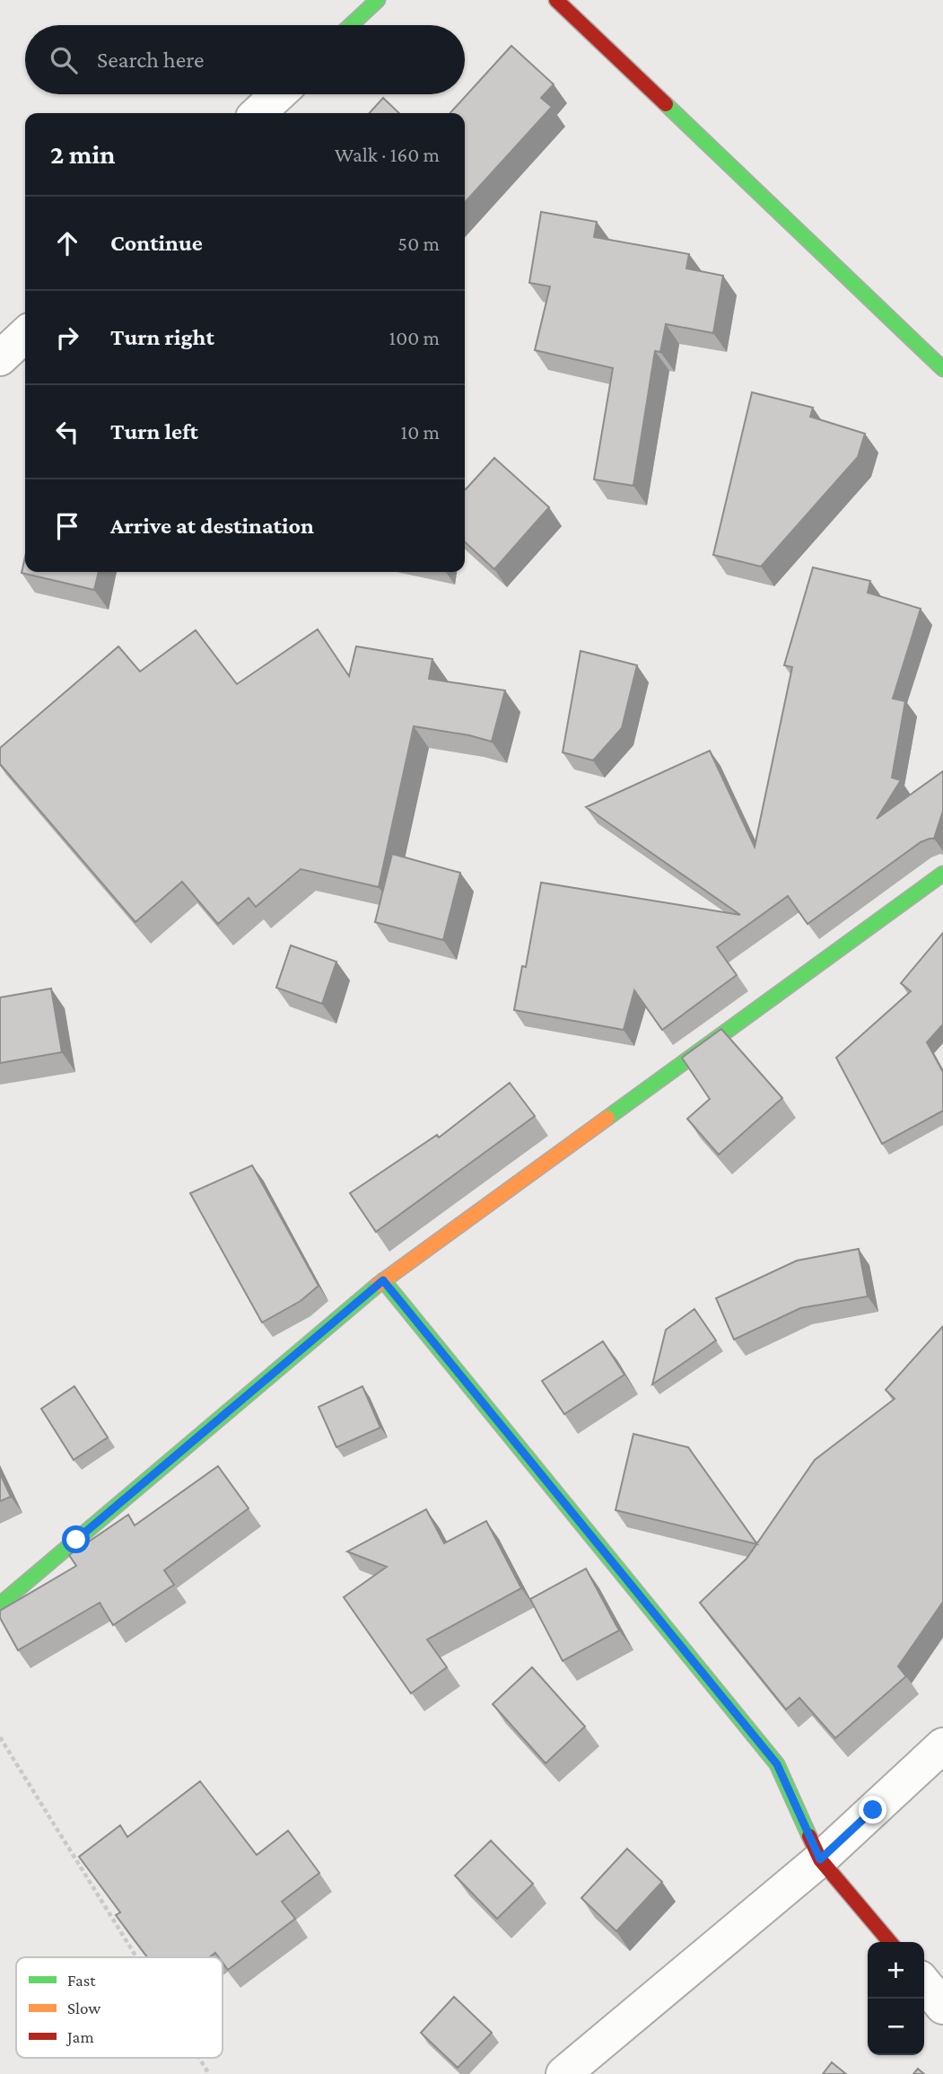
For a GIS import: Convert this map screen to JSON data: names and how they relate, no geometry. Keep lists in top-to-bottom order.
{
  "legend": ["Fast", "Slow", "Jam"],
  "page": {
    "search": "Search here",
    "heading": ["2 min", "Walk · 160 m"],
    "list": [
      ["Continue", "50 m"],
      ["Turn right", "100 m"],
      ["Turn left", "10 m"],
      "Arrive at destination"
    ],
    "map_buttons": ["+", "−"]
  }
}
